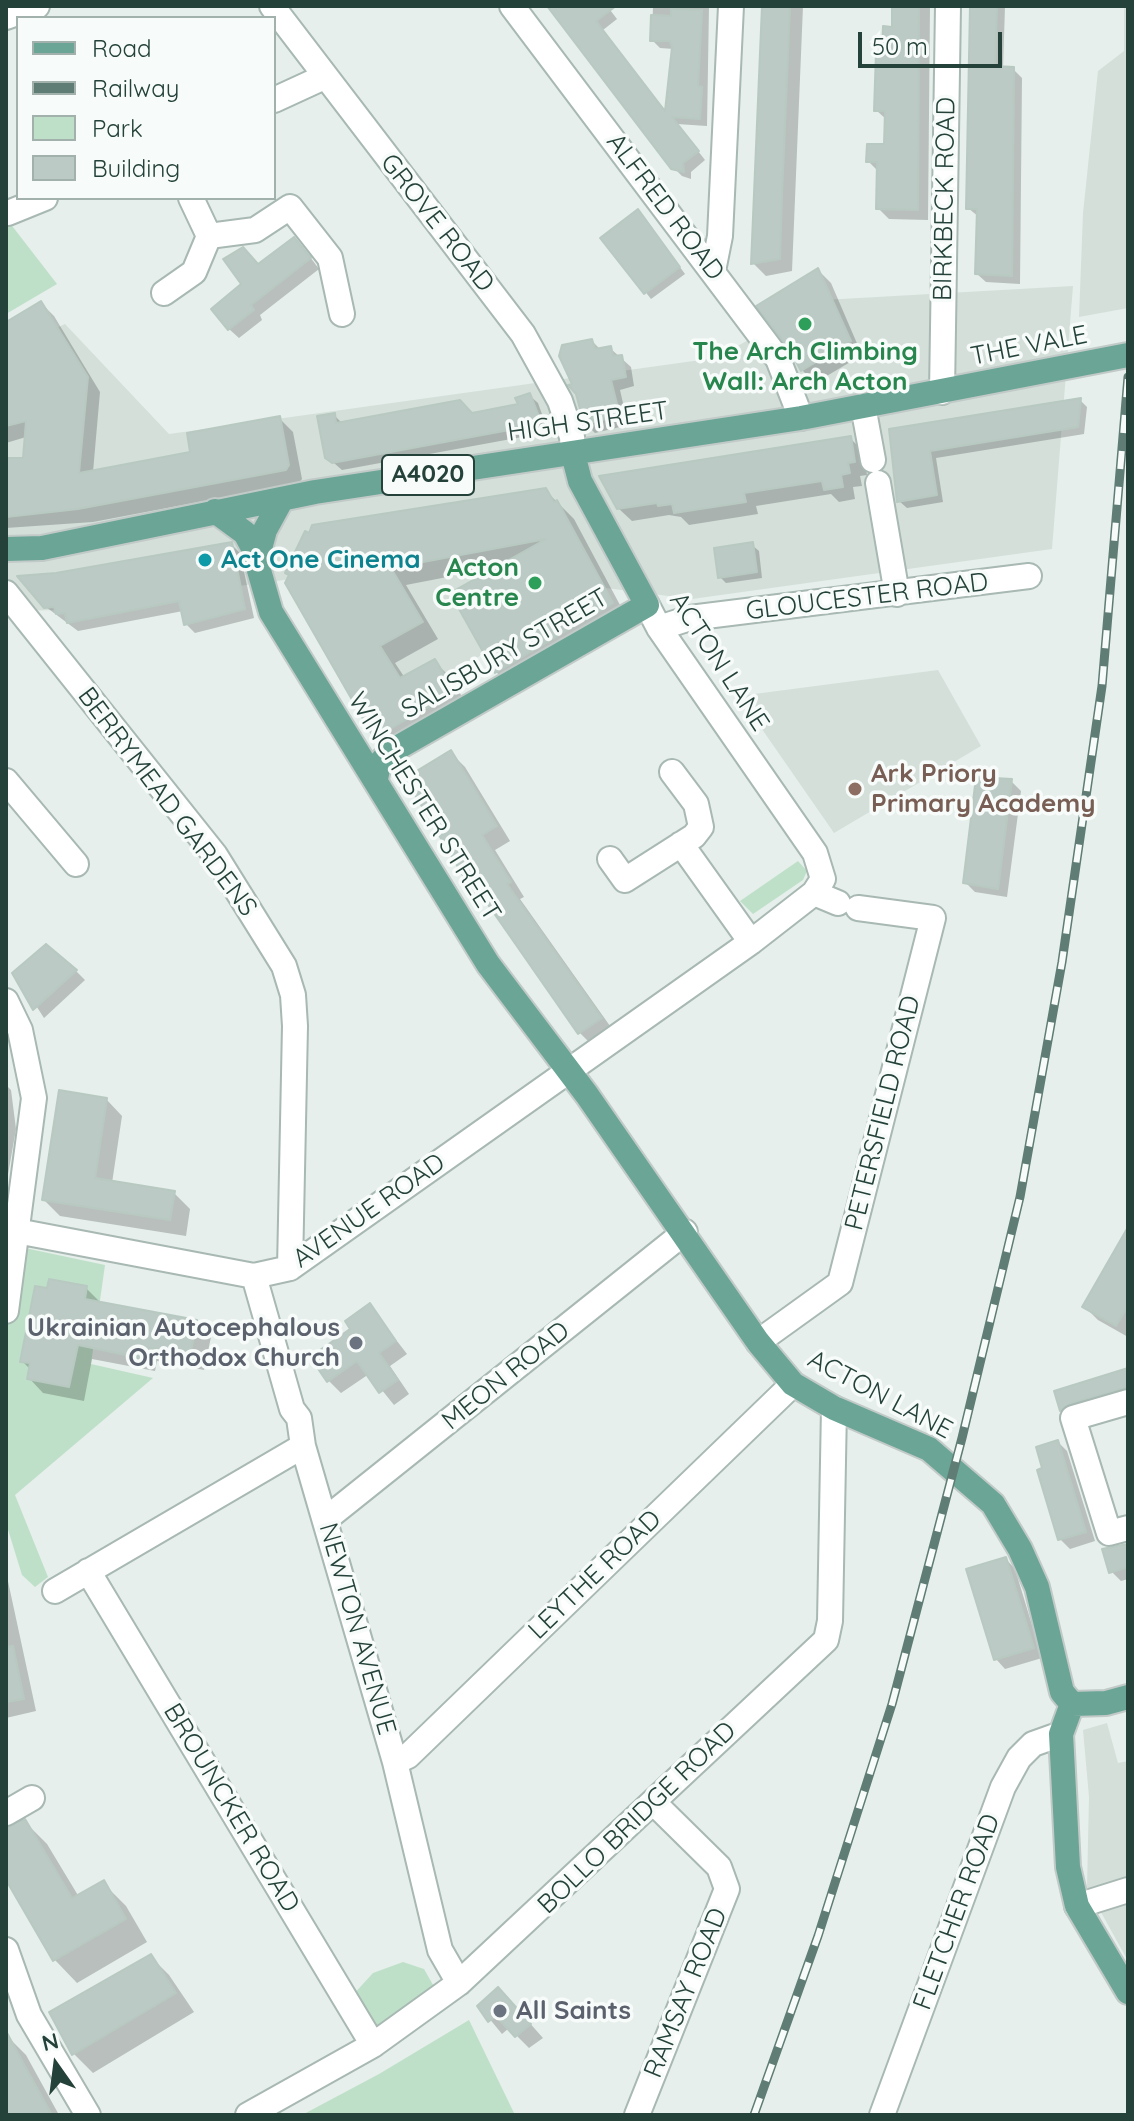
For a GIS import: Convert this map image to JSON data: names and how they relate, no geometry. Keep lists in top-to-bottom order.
{
  "streets": {
    "main road": [
      "THE VALE",
      "HIGH STREET",
      "A4020",
      "SALISBURY STREET",
      "ACTON LANE",
      "WINCHESTER STREET"
    ],
    "street": [
      "BIRKBECK ROAD",
      "ALFRED ROAD",
      "GROVE ROAD",
      "GLOUCESTER ROAD",
      "BERRYMEAD GARDENS",
      "PETERSFIELD ROAD",
      "AVENUE ROAD",
      "MEON ROAD",
      "LEYTHE ROAD",
      "NEWTON AVENUE",
      "BROUNCKER ROAD",
      "BOLLO BRIDGE ROAD",
      "FLETCHER ROAD",
      "RAMSAY ROAD"
    ]
  },
  "crossings": [
    ["BIRKBECK ROAD", "THE VALE"],
    ["BIRKBECK ROAD", "HIGH STREET"],
    ["ALFRED ROAD", "HIGH STREET"],
    ["GROVE ROAD", "HIGH STREET"],
    ["GROVE ROAD", "ACTON LANE"],
    ["THE VALE", "HIGH STREET"],
    ["HIGH STREET", "ACTON LANE"],
    ["HIGH STREET", "WINCHESTER STREET"],
    ["GLOUCESTER ROAD", "ACTON LANE"],
    ["SALISBURY STREET", "ACTON LANE"],
    ["SALISBURY STREET", "WINCHESTER STREET"],
    ["ACTON LANE", "WINCHESTER STREET"],
    ["ACTON LANE", "PETERSFIELD ROAD"],
    ["ACTON LANE", "AVENUE ROAD"],
    ["ACTON LANE", "MEON ROAD"],
    ["ACTON LANE", "LEYTHE ROAD"],
    ["ACTON LANE", "BOLLO BRIDGE ROAD"],
    ["BERRYMEAD GARDENS", "AVENUE ROAD"],
    ["WINCHESTER STREET", "AVENUE ROAD"],
    ["AVENUE ROAD", "NEWTON AVENUE"],
    ["MEON ROAD", "NEWTON AVENUE"],
    ["LEYTHE ROAD", "NEWTON AVENUE"],
    ["NEWTON AVENUE", "BOLLO BRIDGE ROAD"],
    ["BROUNCKER ROAD", "BOLLO BRIDGE ROAD"],
    ["BOLLO BRIDGE ROAD", "RAMSAY ROAD"]
  ],
  "places": [
    "The Arch Climbing Wall: Arch Acton",
    "Act One Cinema",
    "Acton Centre",
    "Ark Priory Primary Academy",
    "Ukrainian Autocephalous Orthodox Church",
    "All Saints"
  ],
  "legend": [
    "Road",
    "Railway",
    "Park",
    "Building"
  ],
  "scale_bar": "50 m",
  "north": "top"
}
